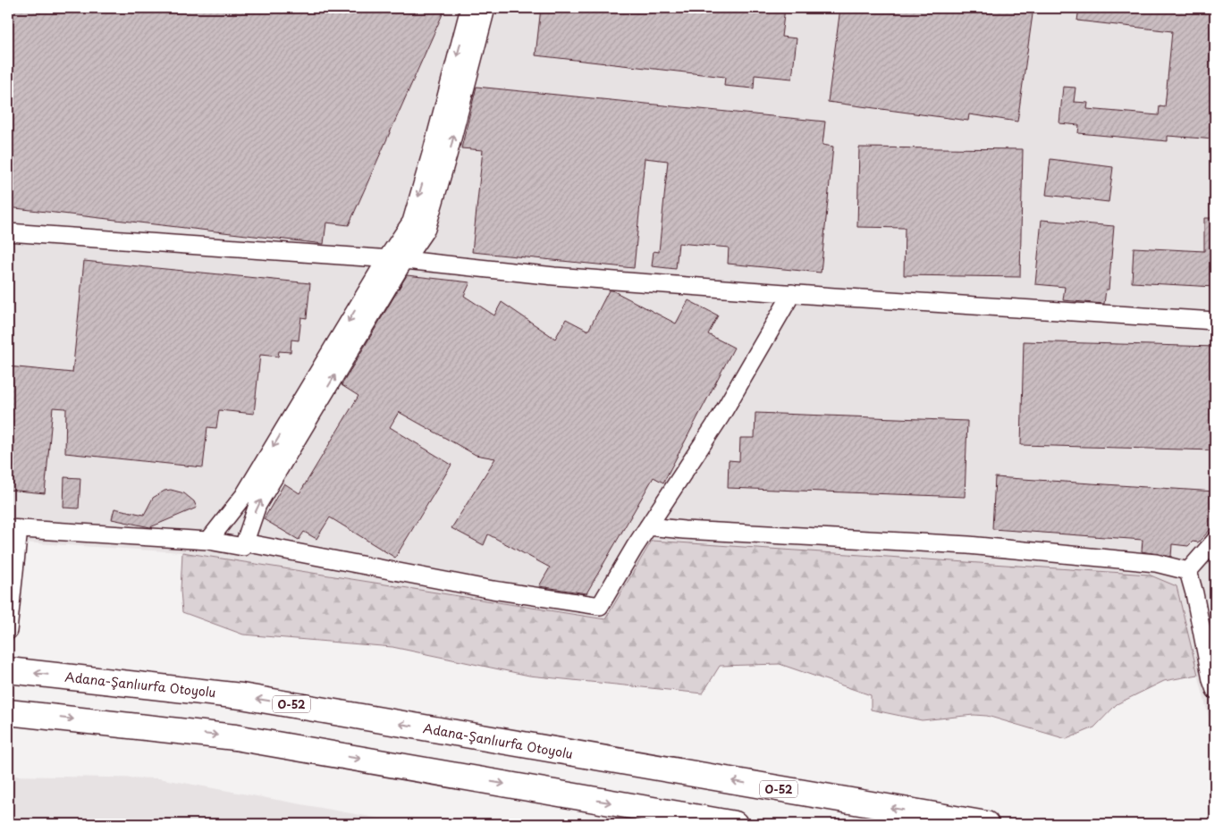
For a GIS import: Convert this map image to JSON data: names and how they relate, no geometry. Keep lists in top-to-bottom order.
{
  "streets": {
    "highway": ["Adana-Şanlıurfa Otoyolu", "O-52"]
  }
}
